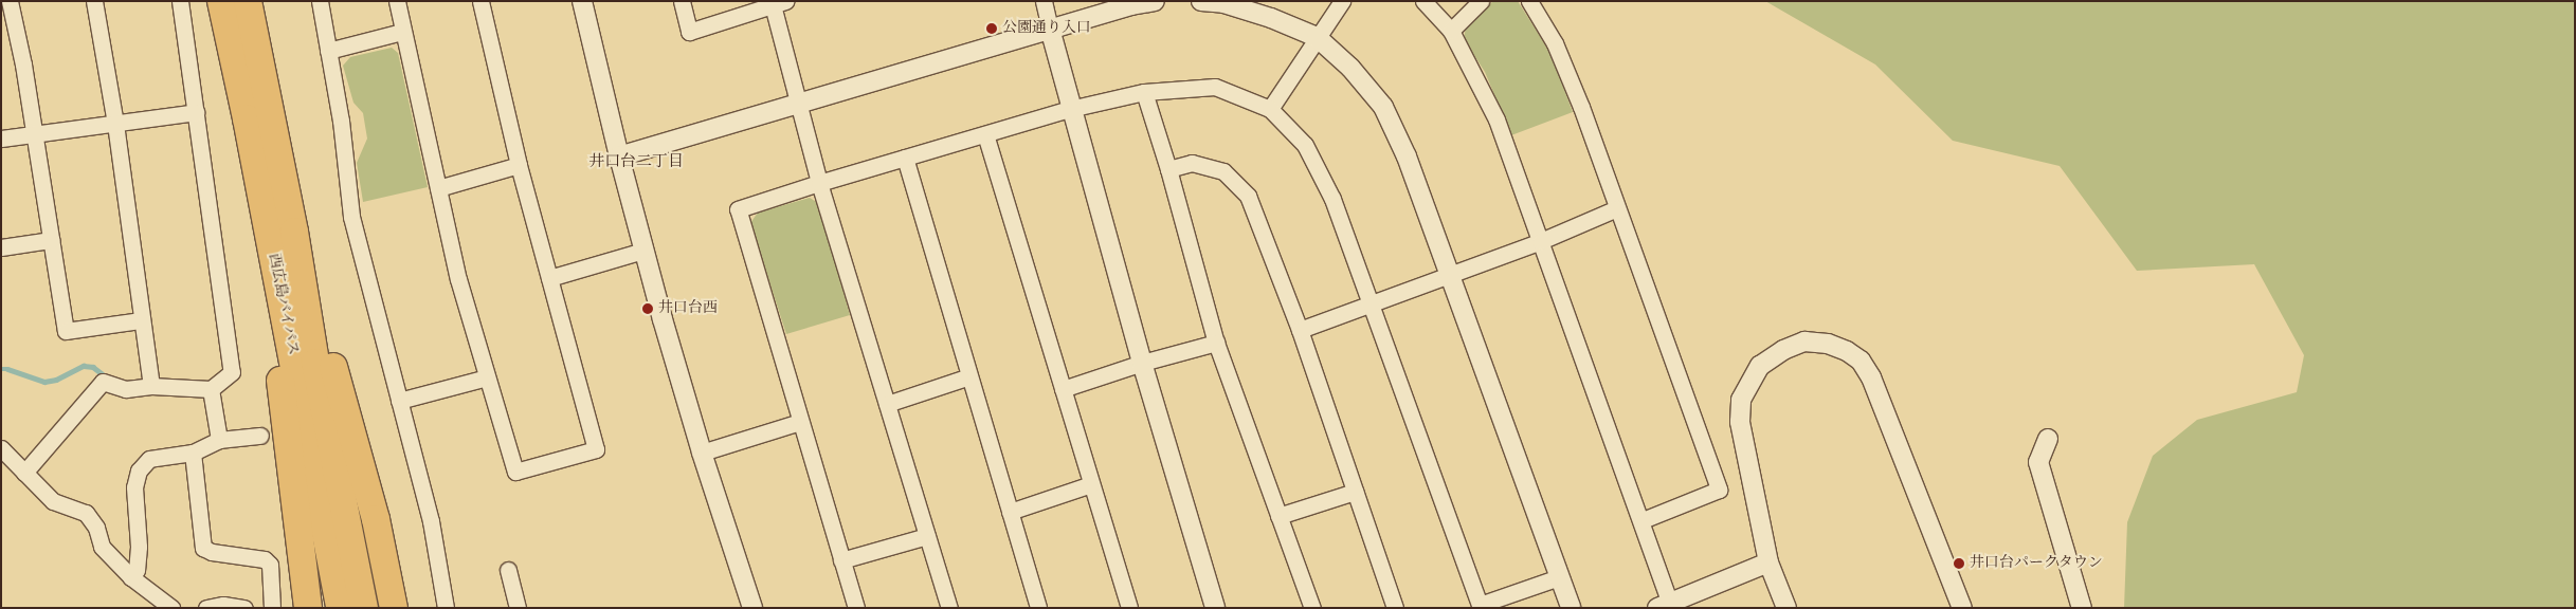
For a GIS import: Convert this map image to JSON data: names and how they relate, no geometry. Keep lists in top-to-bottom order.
{
  "streets": {
    "highway": ["西広島バイパス"]
  },
  "districts": ["井口台二丁目"],
  "places": ["公園通り入口", "井口台西", "井口台パークタウン"]
}
